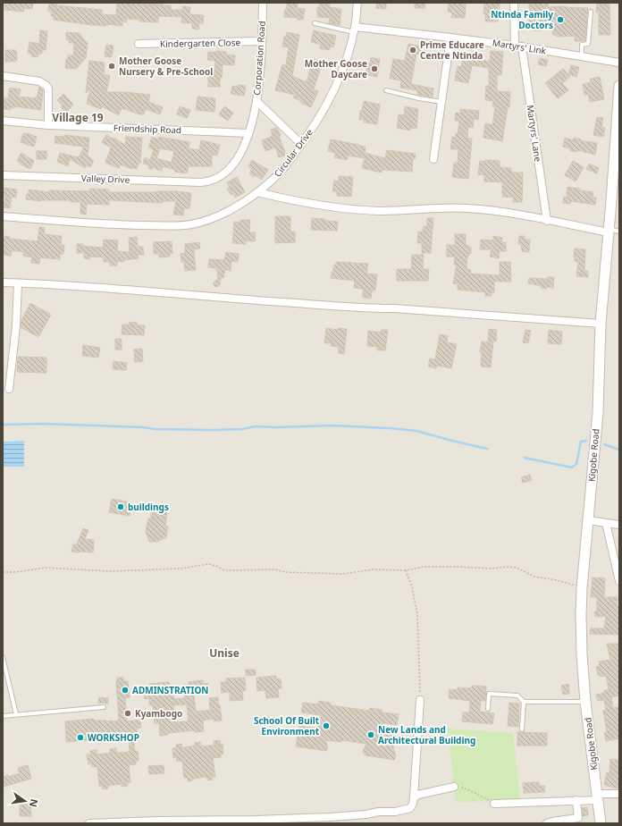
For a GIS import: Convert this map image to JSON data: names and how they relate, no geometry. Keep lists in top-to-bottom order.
{
  "streets": {
    "street": [
      "Kindergarten Close",
      "Martyrs' Link",
      "Corporation Road",
      "Friendship Road",
      "Martyrs' Lane",
      "Circular Drive",
      "Valley Drive",
      "Kigobe Road"
    ]
  },
  "crossings": [
    ["Kindergarten Close", "Corporation Road"],
    ["Martyrs' Link", "Martyrs' Lane"],
    ["Martyrs' Link", "Circular Drive"],
    ["Corporation Road", "Friendship Road"],
    ["Corporation Road", "Valley Drive"]
  ],
  "districts": ["Village 19", "Unise"],
  "places": [
    "Ntinda Family Doctors",
    "Prime Educare Centre Ntinda",
    "Mother Goose Nursery & Pre-School",
    "Mother Goose Daycare",
    "buildings",
    "ADMINSTRATION",
    "Kyambogo",
    "School Of Built Environment",
    "New Lands and Architectural Building",
    "WORKSHOP"
  ],
  "north": "right"
}
